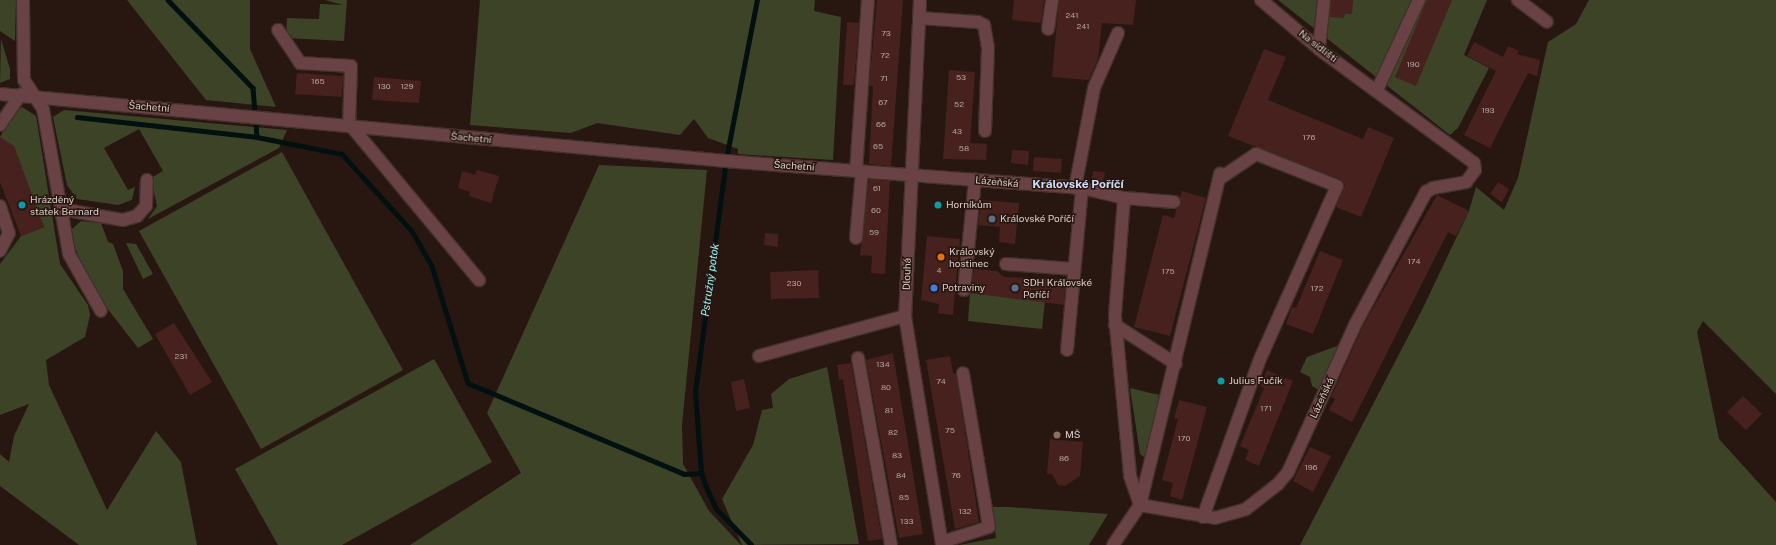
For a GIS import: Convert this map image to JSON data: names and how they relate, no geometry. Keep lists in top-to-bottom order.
{
  "streets": {
    "street": [
      "Na sídlišti",
      "Šachetní",
      "Lázeňská",
      "Dlouhá"
    ]
  },
  "crossings": [
    ["Na sídlišti", "Lázeňská"],
    ["Šachetní", "Lázeňská"],
    ["Šachetní", "Dlouhá"],
    ["Lázeňská", "Dlouhá"]
  ],
  "districts": ["Královské Poříčí"],
  "water": ["Pstružný potok"],
  "places": [
    "Hrázděný statek Bernard",
    "Horníkům",
    "Královské Poříčí",
    "Královský hostinec",
    "Potraviny",
    "SDH Královské Poříčí",
    "Julius Fučík",
    "MŠ"
  ],
  "house_numbers": [
    "241",
    "241",
    "73",
    "72",
    "190",
    "53",
    "71",
    "165",
    "130",
    "129",
    "67",
    "52",
    "193",
    "66",
    "43",
    "176",
    "65",
    "58",
    "61",
    "60",
    "59",
    "174",
    "4",
    "175",
    "230",
    "172",
    "231",
    "134",
    "74",
    "80",
    "171",
    "81",
    "75",
    "82",
    "170",
    "83",
    "86",
    "196",
    "84",
    "76",
    "85",
    "132",
    "133"
  ]
}
